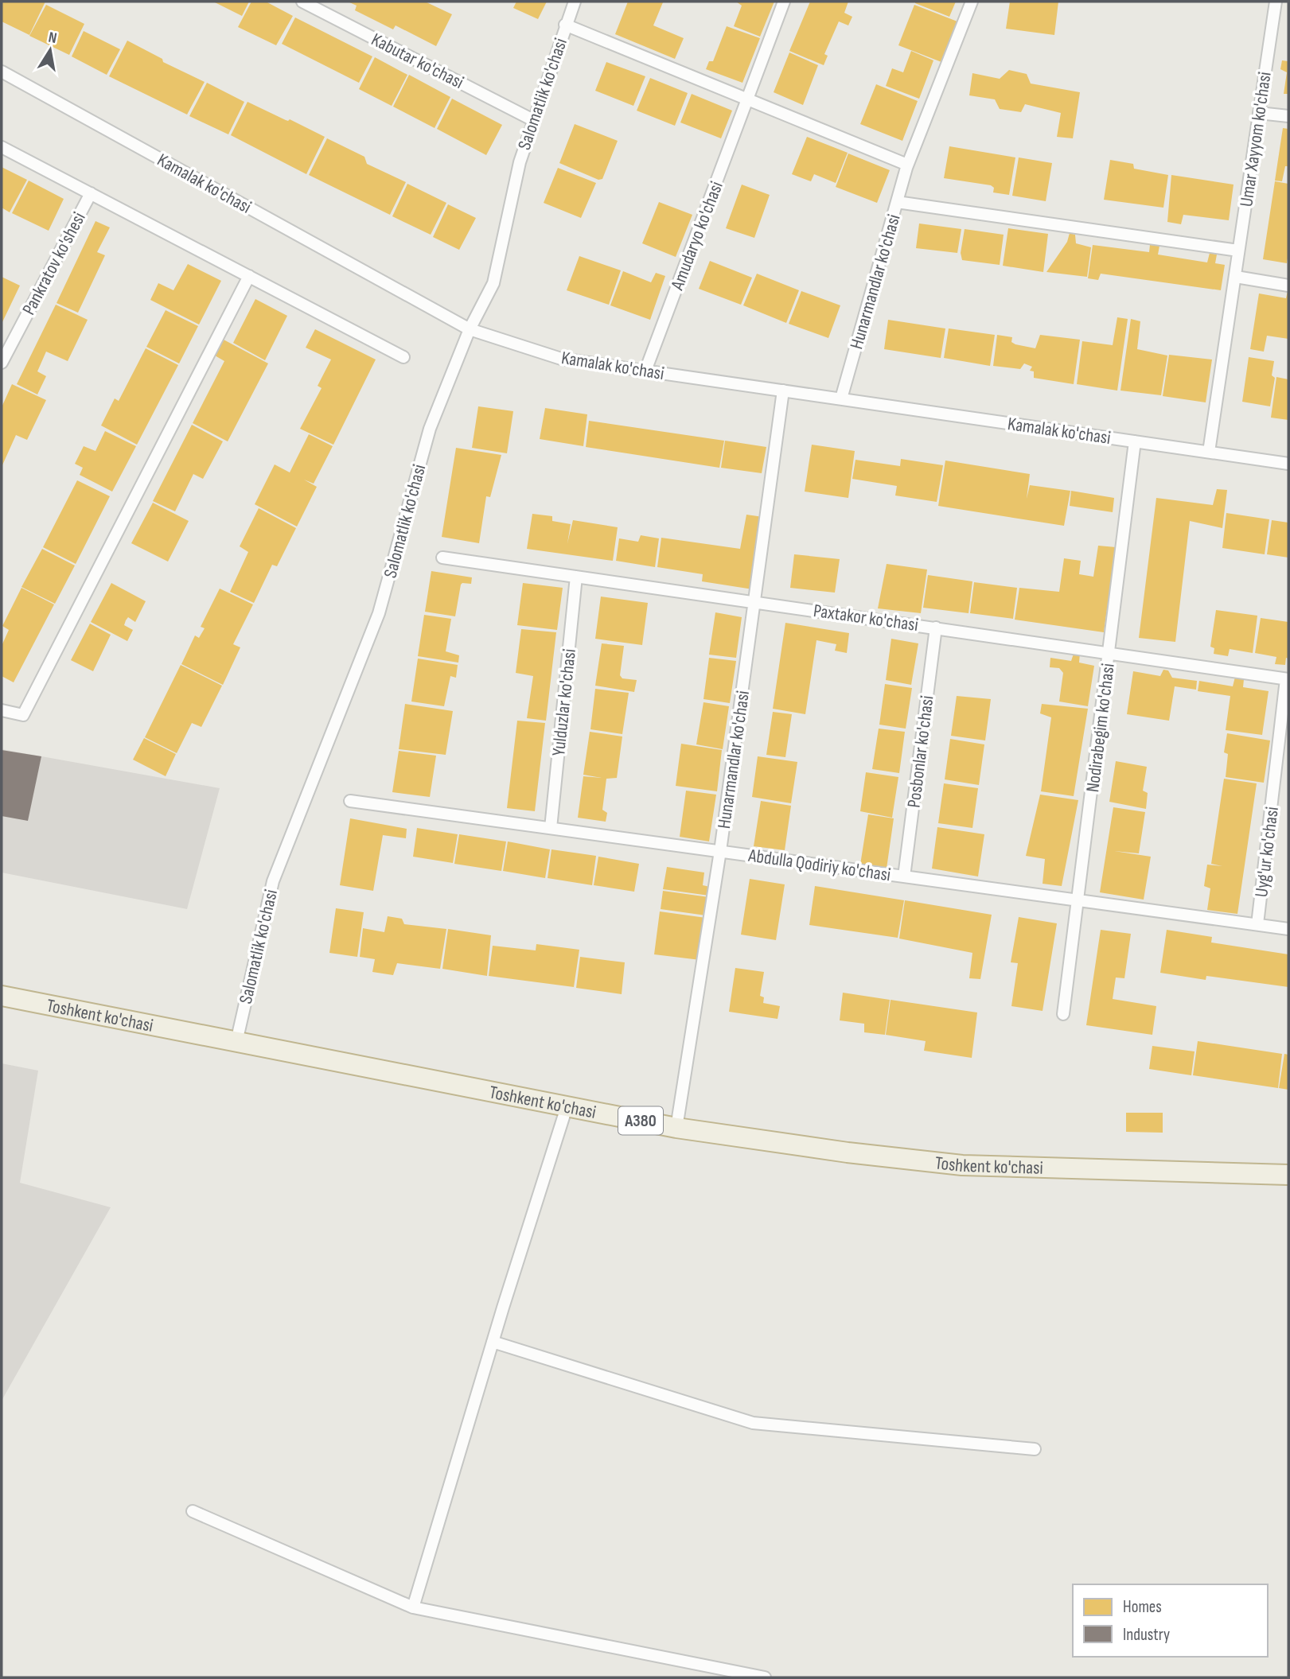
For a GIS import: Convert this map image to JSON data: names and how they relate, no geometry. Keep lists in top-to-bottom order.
{
  "streets": {
    "highway": ["Toshkent ko'chasi", "A380"],
    "street": [
      "Kabutar ko'chasi",
      "Salomatlik ko'chasi",
      "Umar Xayyom ko'chasi",
      "Kamalak ko'chasi",
      "Amudaryo ko'chasi",
      "Pankratov ko'shesi",
      "Hunarmandlar ko'chasi",
      "Paxtakor ko'chasi",
      "Yulduzlar ko'chasi",
      "Nodirabegim ko'chasi",
      "Posbonlar ko'chasi",
      "Uyg'ur ko'chasi",
      "Abdulla Qodiriy ko'chasi"
    ]
  },
  "crossings": [
    ["Kabutar ko'chasi", "Salomatlik ko'chasi"],
    ["Salomatlik ko'chasi", "Kamalak ko'chasi"],
    ["Salomatlik ko'chasi", "Toshkent ko'chasi"],
    ["Umar Xayyom ko'chasi", "Kamalak ko'chasi"],
    ["Kamalak ko'chasi", "Amudaryo ko'chasi"],
    ["Kamalak ko'chasi", "Hunarmandlar ko'chasi"],
    ["Kamalak ko'chasi", "Nodirabegim ko'chasi"],
    ["Hunarmandlar ko'chasi", "Paxtakor ko'chasi"],
    ["Hunarmandlar ko'chasi", "Abdulla Qodiriy ko'chasi"],
    ["Hunarmandlar ko'chasi", "Toshkent ko'chasi"],
    ["Paxtakor ko'chasi", "Yulduzlar ko'chasi"],
    ["Paxtakor ko'chasi", "Nodirabegim ko'chasi"],
    ["Paxtakor ko'chasi", "Posbonlar ko'chasi"],
    ["Paxtakor ko'chasi", "Uyg'ur ko'chasi"],
    ["Yulduzlar ko'chasi", "Abdulla Qodiriy ko'chasi"],
    ["Nodirabegim ko'chasi", "Abdulla Qodiriy ko'chasi"],
    ["Posbonlar ko'chasi", "Abdulla Qodiriy ko'chasi"],
    ["Uyg'ur ko'chasi", "Abdulla Qodiriy ko'chasi"]
  ],
  "legend": ["Homes", "Industry"],
  "north": "top"
}
